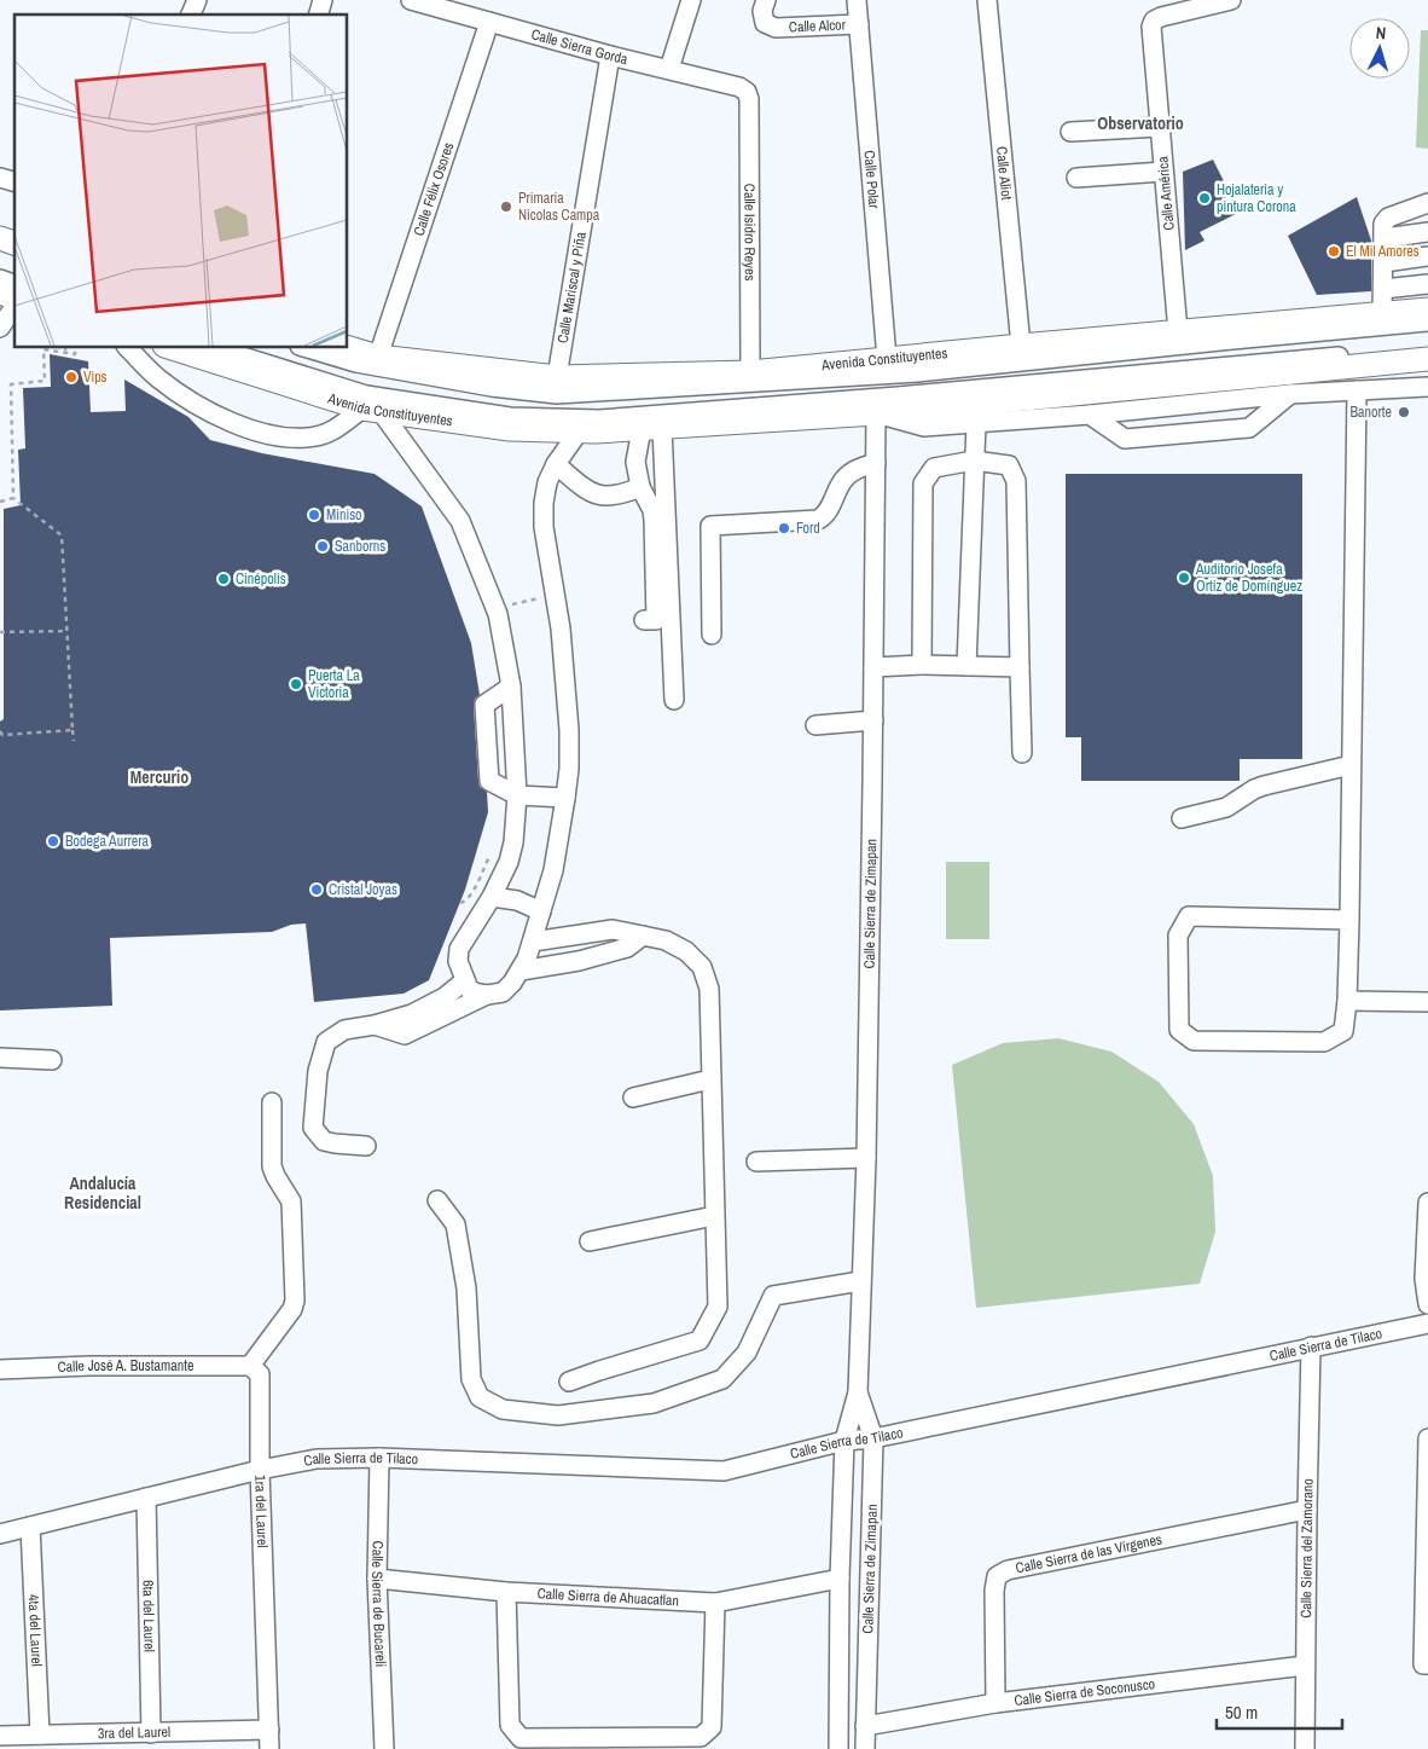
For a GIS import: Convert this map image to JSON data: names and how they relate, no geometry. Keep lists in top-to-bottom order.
{
  "streets": {
    "main road": ["Avenida Constituyentes"],
    "street": [
      "Calle Alcor",
      "Calle Sierra Gorda",
      "Calle Aliot",
      "Calle Polar",
      "Calle Félix Osores",
      "Calle América",
      "Calle Isidro Reyes",
      "Calle Mariscal y Piña",
      "Calle Sierra de Zimapan",
      "Calle Sierra de Tilaco",
      "Calle José A. Bustamante",
      "1ra del Laurel",
      "Calle Sierra del Zamorano",
      "Calle Sierra de las Vírgenes",
      "Calle Sierra de Ahuacatlan",
      "Calle Sierra de Bucareli",
      "6ta del Laurel",
      "4ta del Laurel",
      "Calle Sierra de Soconusco",
      "3ra del Laurel"
    ]
  },
  "crossings": [
    ["Calle Alcor", "Calle Polar"],
    ["Calle Sierra Gorda", "Calle Félix Osores"],
    ["Calle Sierra Gorda", "Calle Isidro Reyes"],
    ["Calle Sierra Gorda", "Calle Mariscal y Piña"],
    ["Calle Aliot", "Avenida Constituyentes"],
    ["Calle Polar", "Avenida Constituyentes"],
    ["Calle Félix Osores", "Avenida Constituyentes"],
    ["Calle América", "Avenida Constituyentes"],
    ["Calle Isidro Reyes", "Avenida Constituyentes"],
    ["Calle Mariscal y Piña", "Avenida Constituyentes"],
    ["Avenida Constituyentes", "Calle Sierra de Zimapan"],
    ["Calle Sierra de Zimapan", "Calle Sierra de Tilaco"],
    ["Calle Sierra de Zimapan", "Calle Sierra de Ahuacatlan"],
    ["Calle Sierra de Zimapan", "Calle Sierra de Soconusco"],
    ["Calle Sierra de Tilaco", "1ra del Laurel"],
    ["Calle Sierra de Tilaco", "Calle Sierra del Zamorano"],
    ["Calle Sierra de Tilaco", "Calle Sierra de Bucareli"],
    ["1ra del Laurel", "6ta del Laurel"],
    ["1ra del Laurel", "4ta del Laurel"],
    ["1ra del Laurel", "3ra del Laurel"],
    ["Calle Sierra del Zamorano", "Calle Sierra de las Vírgenes"],
    ["Calle Sierra del Zamorano", "Calle Sierra de Soconusco"],
    ["Calle Sierra de las Vírgenes", "Calle Sierra de Soconusco"],
    ["Calle Sierra de Ahuacatlan", "Calle Sierra de Bucareli"],
    ["6ta del Laurel", "3ra del Laurel"],
    ["4ta del Laurel", "3ra del Laurel"]
  ],
  "districts": ["Observatorio", "Mercurio", "Andalucía Residencial"],
  "places": [
    "Hojalateria y pintura Corona",
    "Primaria Nicolas Campa",
    "El Mil Amores",
    "Vips",
    "Banorte",
    "Miniso",
    "Ford",
    "Sanborns",
    "Auditorio Josefa Ortiz de Domínguez",
    "Cinépolis",
    "Puerta La Victoria",
    "Bodega Aurrera",
    "Cristal Joyas"
  ],
  "scale_bar": "50 m",
  "north": "top"
}
